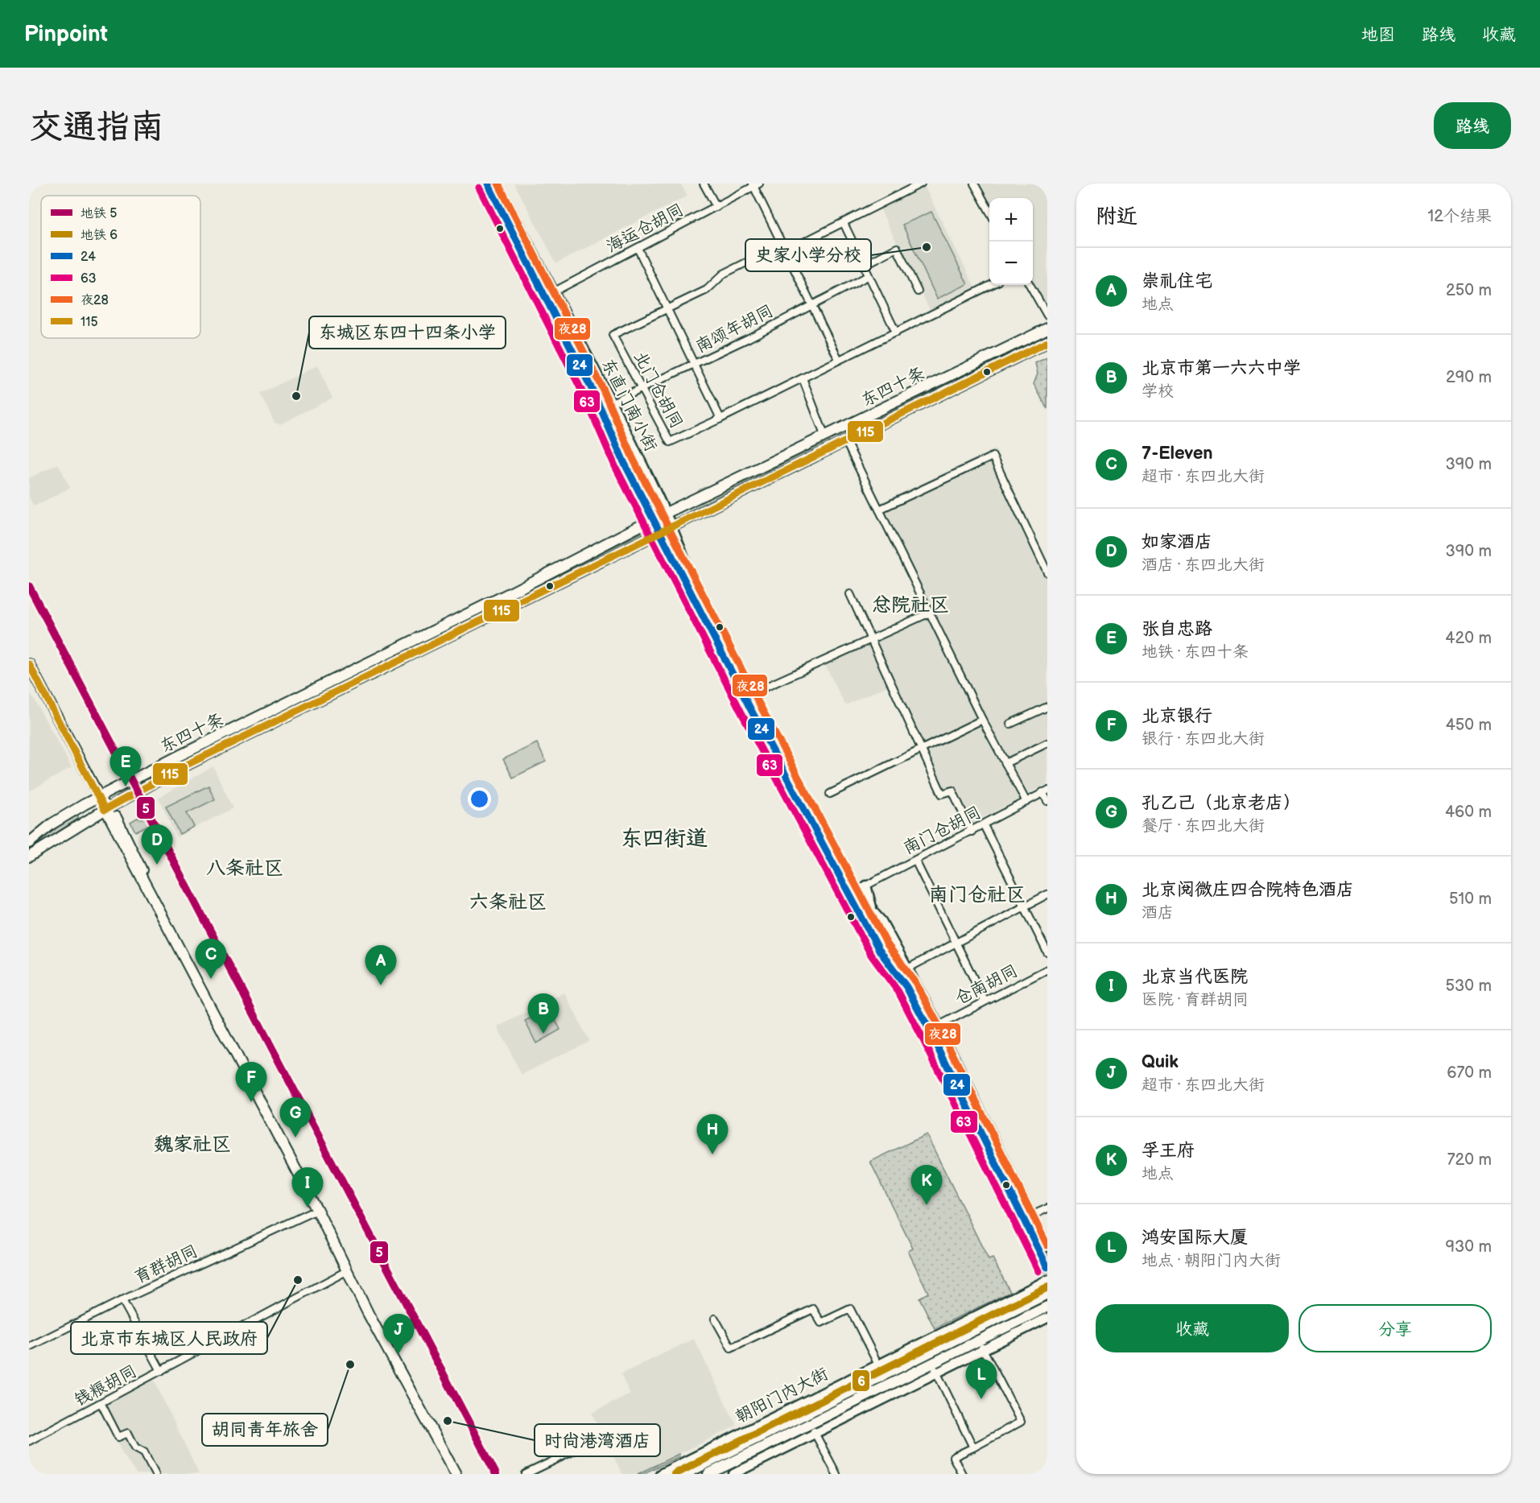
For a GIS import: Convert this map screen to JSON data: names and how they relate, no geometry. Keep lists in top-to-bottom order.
{
  "streets": {
    "main road": ["东四十条", "东直门南小街", "朝阳门内大街"],
    "street": [
      "海运仓胡同",
      "南颂年胡同",
      "北门仓胡同",
      "南门仓胡同",
      "仓南胡同",
      "育群胡同",
      "钱粮胡同"
    ]
  },
  "crossings": [
    ["海运仓胡同", "东直门南小街"],
    ["南颂年胡同", "北门仓胡同"],
    ["南颂年胡同", "东直门南小街"],
    ["东四十条", "东直门南小街"]
  ],
  "districts": [
    "总院社区",
    "东四街道",
    "八条社区",
    "南门仓社区",
    "六条社区",
    "魏家社区"
  ],
  "places": [
    "史家小学分校",
    "东城区东四十四条小学",
    "北京市东城区人民政府",
    "胡同青年旅舍",
    "时尚港湾酒店"
  ],
  "lines": [
    "transit line 24",
    "transit line 夜28",
    "transit line 63",
    "transit line 115",
    "metro line 5",
    "metro line 6"
  ],
  "legend": [
    "地铁 5",
    "地铁 6",
    "24",
    "63",
    "夜28",
    "115"
  ],
  "page": {
    "header": "Pinpoint",
    "nav": ["地图", "路线", "收藏"],
    "buttons": [
      "路线",
      ["收藏", "分享"]
    ],
    "title": "交通指南",
    "heading": ["附近", "12个结果"],
    "map_buttons": ["+", "−"],
    "list": [
      {
        "mark": "A",
        "name": "崇礼住宅",
        "note": "地点",
        "value": "250 m"
      },
      {
        "mark": "B",
        "name": "北京市第一六六中学",
        "note": "学校",
        "value": "290 m"
      },
      {
        "mark": "C",
        "name": "7-Eleven",
        "note": "超市 · 东四北大街",
        "value": "390 m"
      },
      {
        "mark": "D",
        "name": "如家酒店",
        "note": "酒店 · 东四北大街",
        "value": "390 m"
      },
      {
        "mark": "E",
        "name": "张自忠路",
        "note": "地铁 · 东四十条",
        "value": "420 m"
      },
      {
        "mark": "F",
        "name": "北京银行",
        "note": "银行 · 东四北大街",
        "value": "450 m"
      },
      {
        "mark": "G",
        "name": "孔乙己（北京老店）",
        "note": "餐厅 · 东四北大街",
        "value": "460 m"
      },
      {
        "mark": "H",
        "name": "北京阅微庄四合院特色酒店",
        "note": "酒店",
        "value": "510 m"
      },
      {
        "mark": "I",
        "name": "北京当代医院",
        "note": "医院 · 育群胡同",
        "value": "530 m"
      },
      {
        "mark": "J",
        "name": "Quik",
        "note": "超市 · 东四北大街",
        "value": "670 m"
      },
      {
        "mark": "K",
        "name": "孚王府",
        "note": "地点",
        "value": "720 m"
      },
      {
        "mark": "L",
        "name": "鸿安国际大厦",
        "note": "地点 · 朝阳门内大街",
        "value": "930 m"
      }
    ],
    "pins": [
      "E",
      "D",
      "C",
      "A",
      "B",
      "F",
      "G",
      "H",
      "K",
      "I",
      "J",
      "L"
    ]
  }
}
